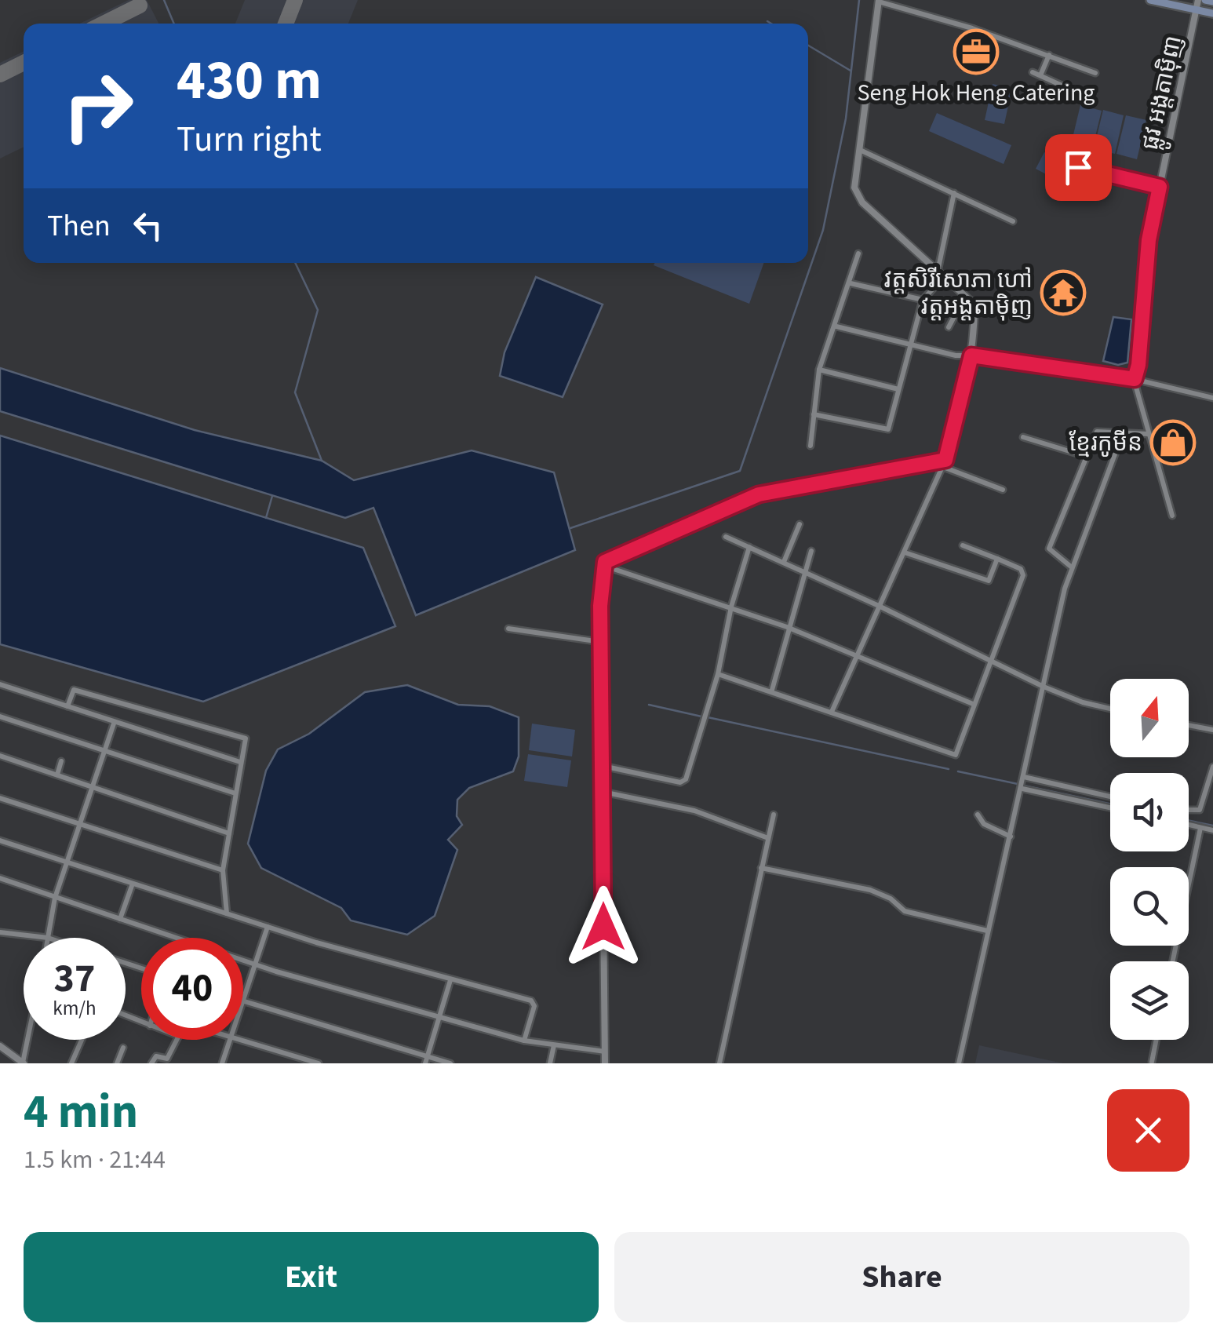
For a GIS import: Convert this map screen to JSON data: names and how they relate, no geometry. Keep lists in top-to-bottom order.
{
  "streets": {
    "street": ["ផ្លូវ អង្តតាម៉ិញ"]
  },
  "places": {
    "office": ["Seng Hok Heng Catering"],
    "temple": ["វត្តសិរីសោភា ហៅ វត្តអង្តតាម៉ិញ"],
    "shop": ["ខ្មែរកូមីន"]
  },
  "north": "top",
  "page": {
    "turn": ["430 m", "Turn right"],
    "then": "Then",
    "speed": "37 km/h",
    "limit": "40",
    "heading": ["4 min", "1.5 km · 21:44"],
    "buttons": ["Exit", "Share"]
  }
}
